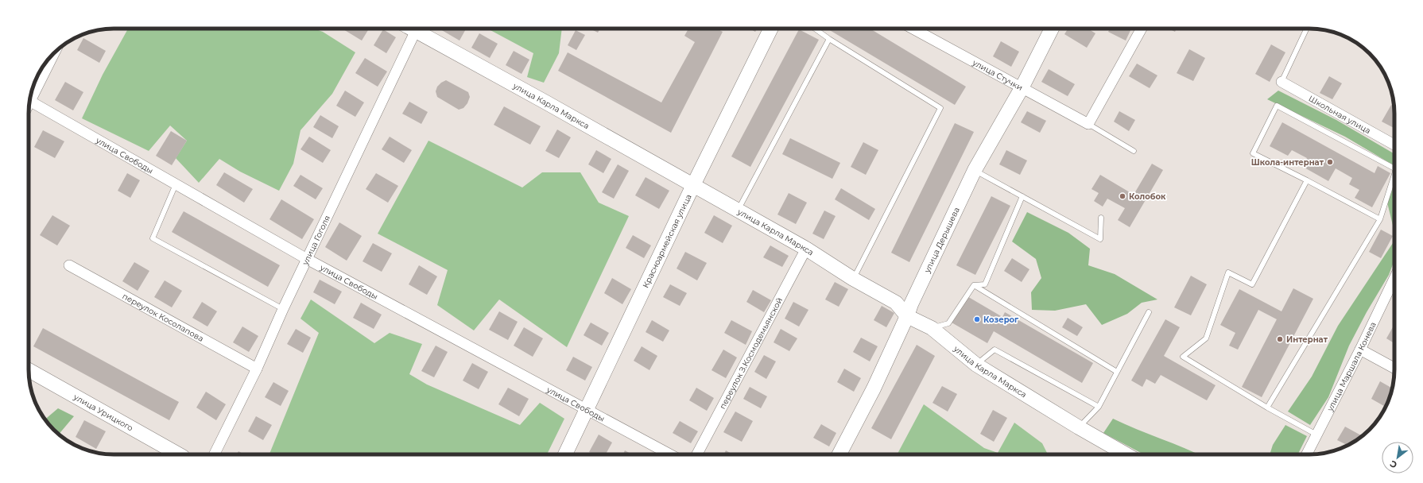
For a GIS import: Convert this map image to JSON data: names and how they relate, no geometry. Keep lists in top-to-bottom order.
{
  "streets": {
    "street": [
      "улица Стучки",
      "улица Карла Маркса",
      "Школьная улица",
      "улица Свободы",
      "улица Дерышева",
      "улица Гоголя",
      "Красноармейская улица",
      "переулок Косолапова",
      "переулок З.Космодемьянской",
      "улица Маршала Конева",
      "улица Урицкого"
    ]
  },
  "crossings": [
    ["улица Стучки", "улица Дерышева"],
    ["улица Карла Маркса", "улица Дерышева"],
    ["улица Карла Маркса", "Красноармейская улица"],
    ["улица Карла Маркса", "переулок З.Космодемьянской"],
    ["улица Свободы", "улица Гоголя"],
    ["улица Свободы", "Красноармейская улица"],
    ["улица Гоголя", "переулок Косолапова"]
  ],
  "places": [
    "Школа-интернат",
    "Колобок",
    "Козерог",
    "Интернат"
  ],
  "north": "bottom left"
}
